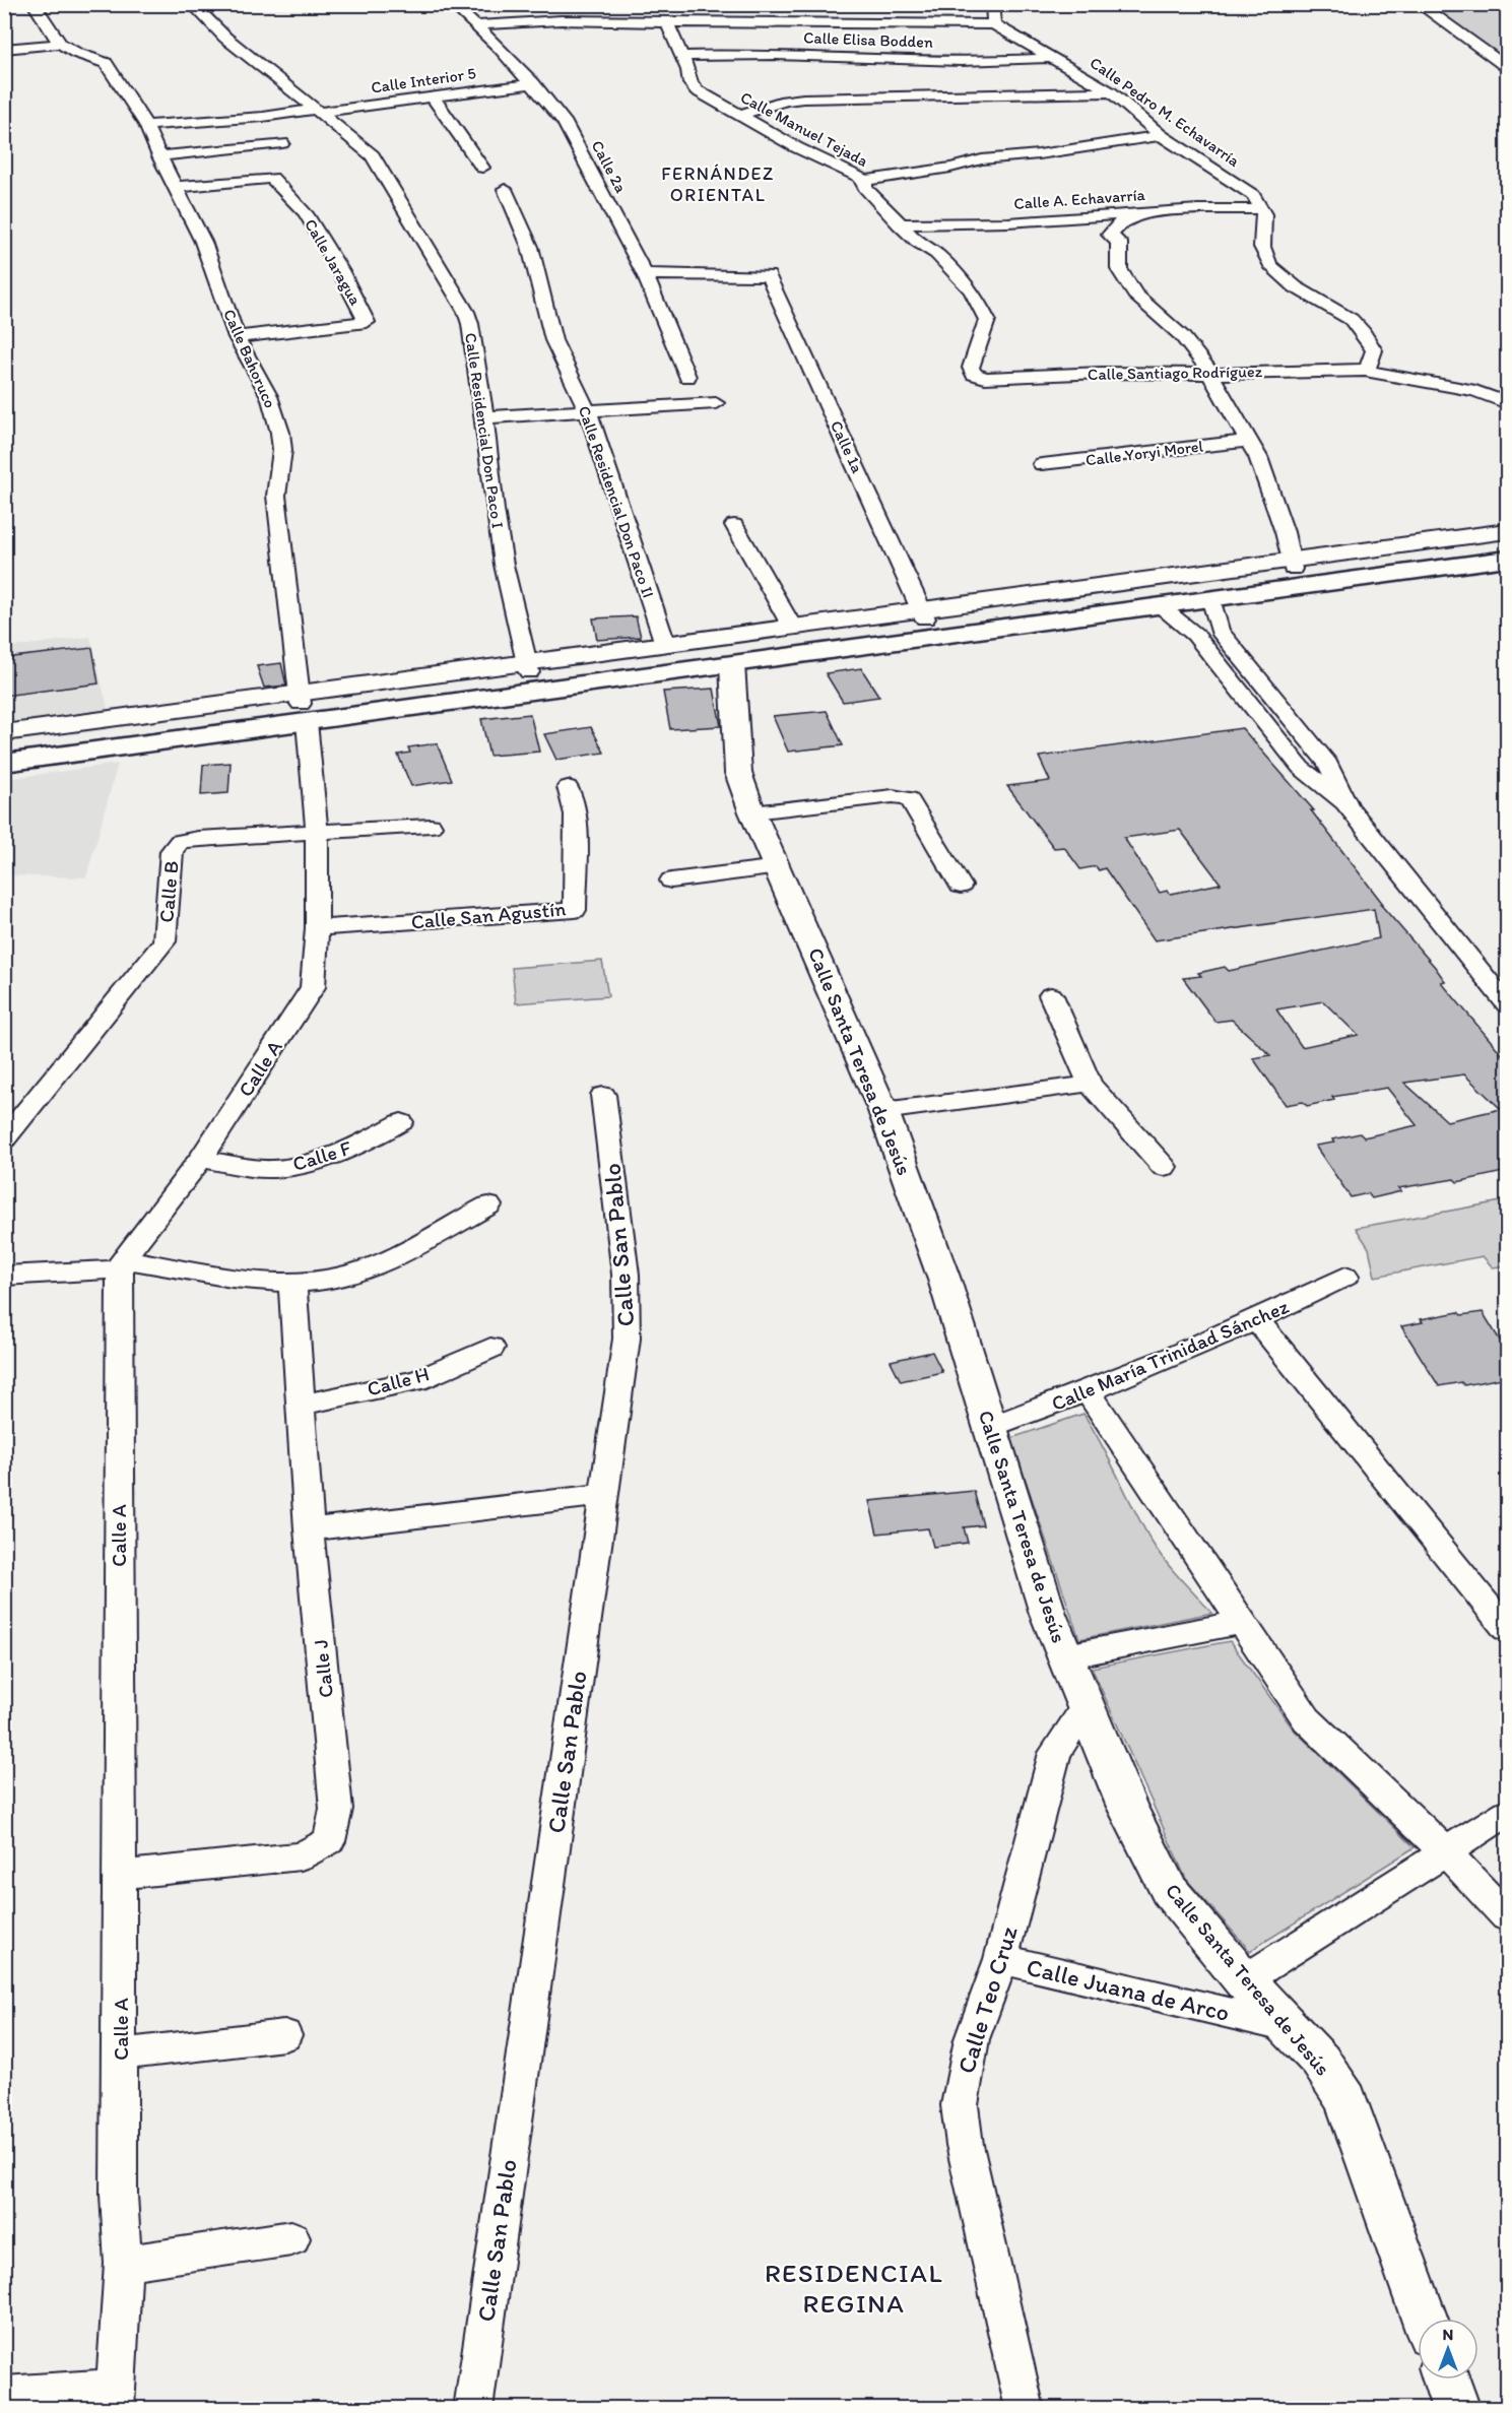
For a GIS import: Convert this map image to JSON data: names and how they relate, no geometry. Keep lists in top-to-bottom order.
{
  "streets": {
    "street": [
      "Calle Elisa Bodden",
      "Calle Interior 5",
      "Calle Pedro M. Echavarría",
      "Calle Manuel Tejada",
      "Calle 2a",
      "Calle A. Echavarría",
      "Calle Jaragua",
      "Calle Bahoruco",
      "Calle Santiago Rodríguez",
      "Calle Residencial Don Paco I",
      "Calle 1a",
      "Calle Yoryi Morel",
      "Calle Residencial Don Paco II",
      "Calle B",
      "Calle San Agustín",
      "Calle Santa Teresa de Jesús",
      "Calle A",
      "Calle F",
      "Calle San Pablo",
      "Calle María Trinidad Sánchez",
      "Calle H",
      "Calle J",
      "Calle Juana de Arco",
      "Calle Teo Cruz"
    ]
  },
  "crossings": [
    ["Calle Elisa Bodden", "Calle Pedro M. Echavarría"],
    ["Calle Elisa Bodden", "Calle Manuel Tejada"],
    ["Calle Interior 5", "Calle 2a"],
    ["Calle Interior 5", "Calle Bahoruco"],
    ["Calle Interior 5", "Calle Residencial Don Paco I"],
    ["Calle Pedro M. Echavarría", "Calle A. Echavarría"],
    ["Calle Manuel Tejada", "Calle A. Echavarría"],
    ["Calle Manuel Tejada", "Calle Santiago Rodríguez"],
    ["Calle 2a", "Calle 1a"],
    ["Calle Jaragua", "Calle Bahoruco"],
    ["Calle Bahoruco", "Calle A"],
    ["Calle B", "Calle A"],
    ["Calle San Agustín", "Calle A"],
    ["Calle Santa Teresa de Jesús", "Calle María Trinidad Sánchez"],
    ["Calle Santa Teresa de Jesús", "Calle Juana de Arco"],
    ["Calle Santa Teresa de Jesús", "Calle Teo Cruz"],
    ["Calle A", "Calle F"],
    ["Calle A", "Calle J"],
    ["Calle H", "Calle J"],
    ["Calle Juana de Arco", "Calle Teo Cruz"]
  ],
  "districts": ["FERNÁNDEZ ORIENTAL", "RESIDENCIAL REGINA"],
  "north": "top"
}
